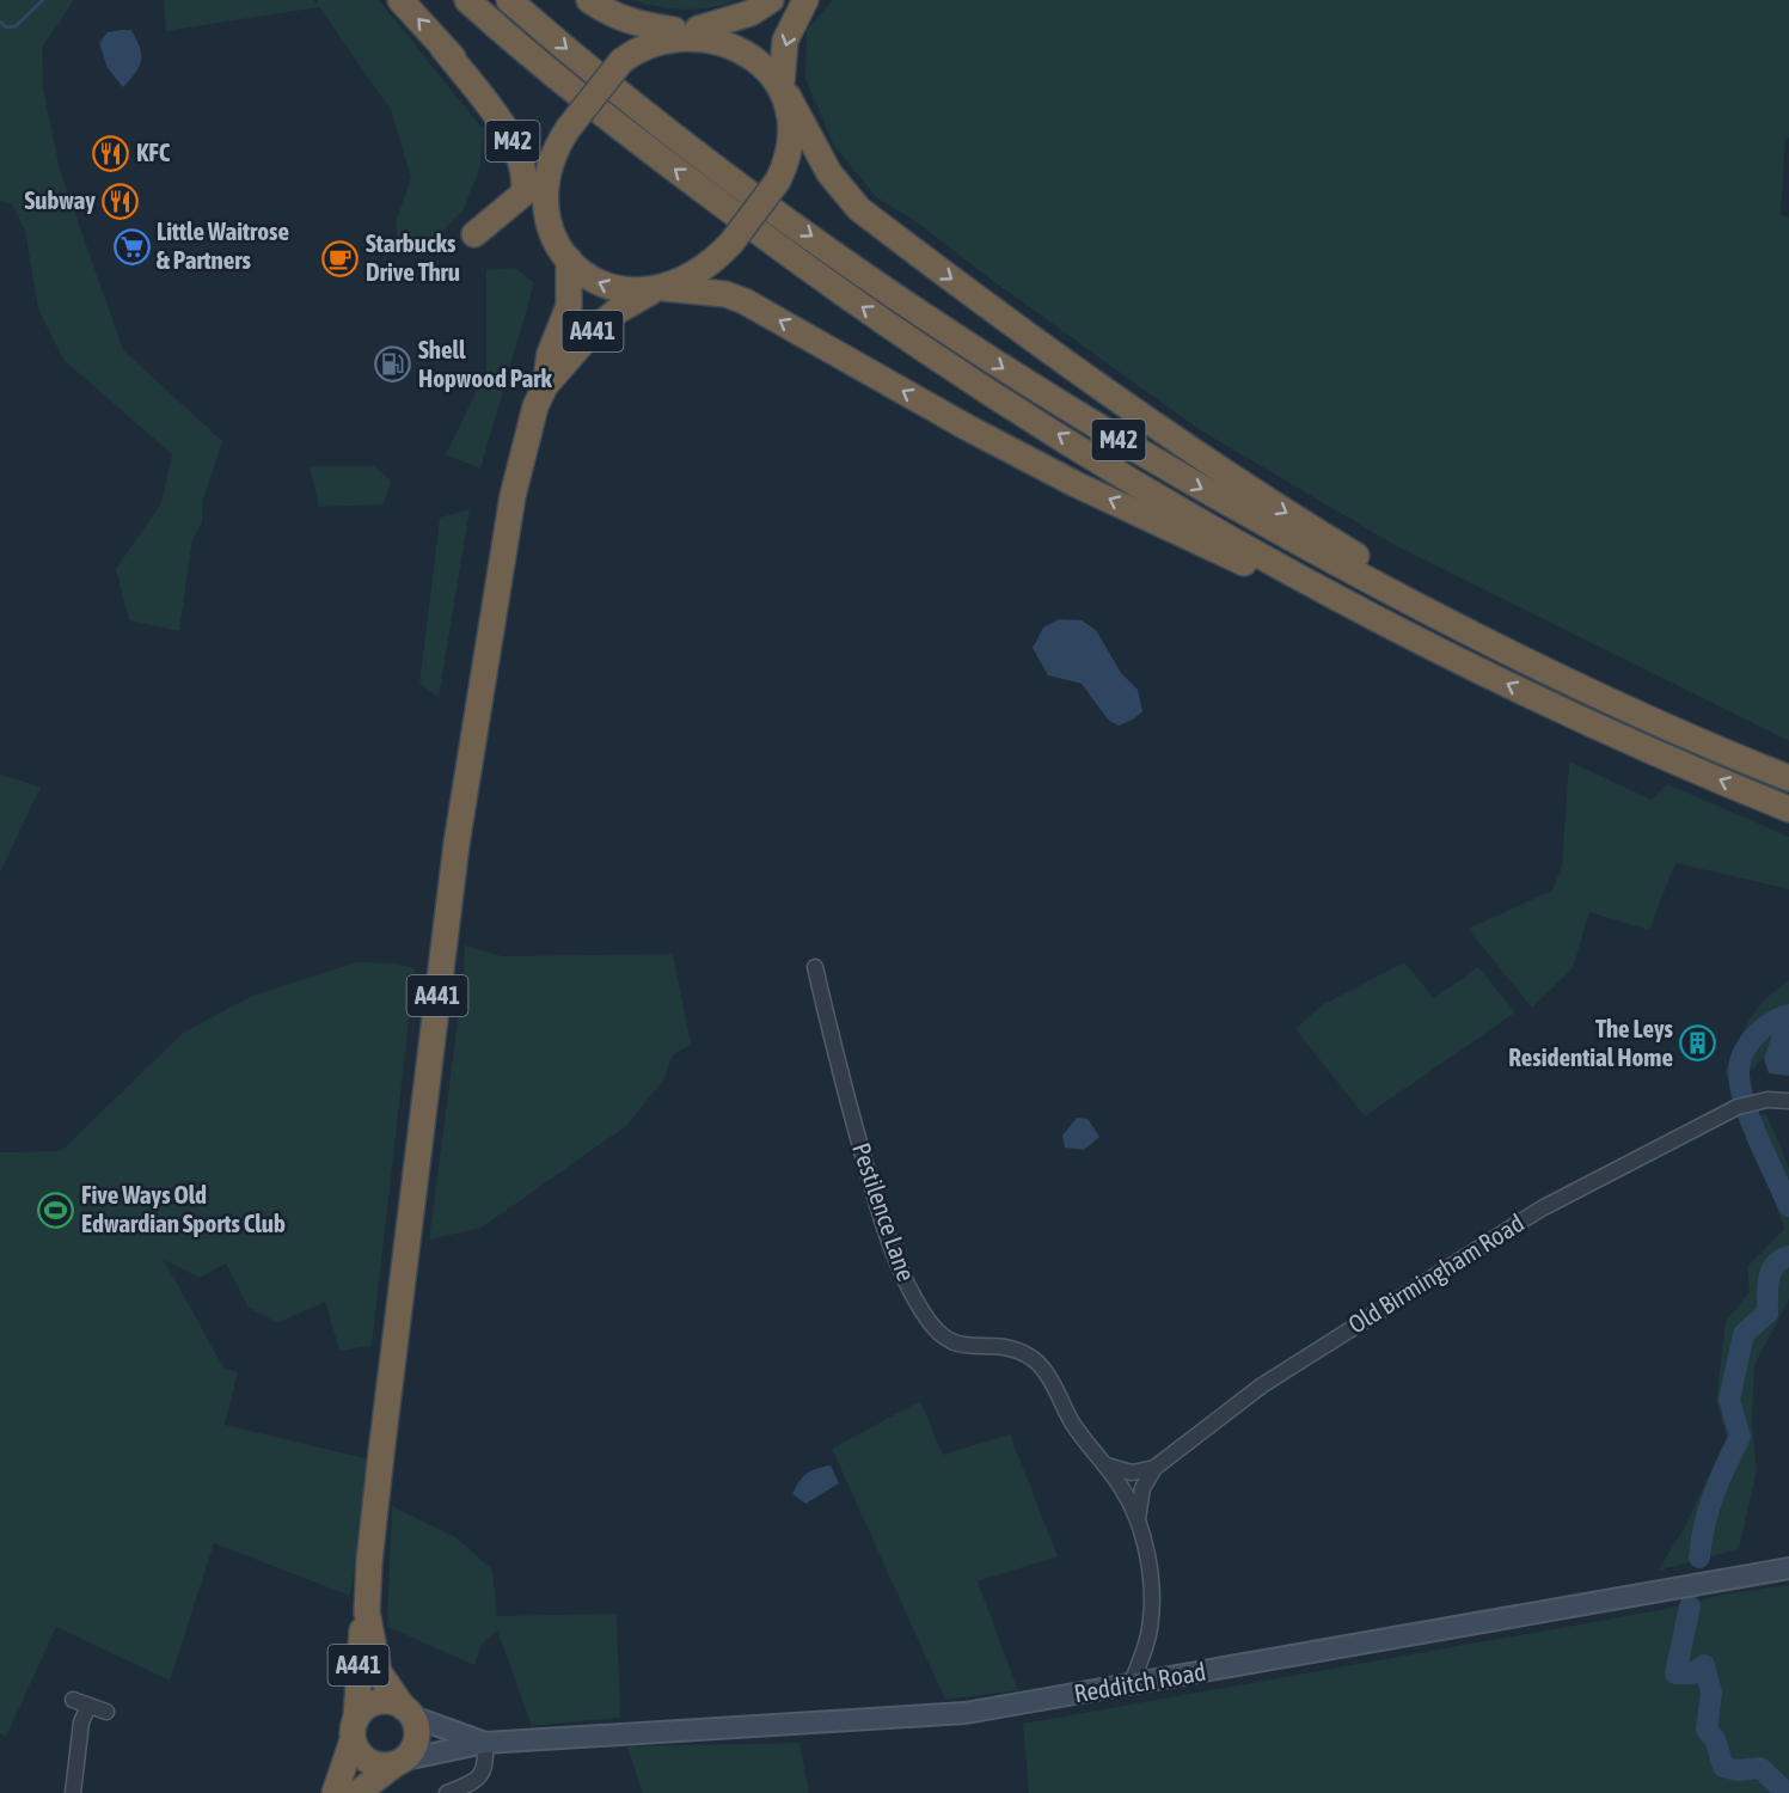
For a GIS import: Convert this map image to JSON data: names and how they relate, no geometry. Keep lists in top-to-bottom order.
{
  "streets": {
    "highway": ["M42", "A441", "Redditch Road"],
    "street": ["Pestilence Lane", "Old Birmingham Road"]
  },
  "crossings": [
    ["M42", "A441"],
    ["A441", "Redditch Road"],
    ["Pestilence Lane", "Old Birmingham Road"]
  ],
  "places": {
    "restaurant": ["KFC", "Subway"],
    "supermarket": ["Little Waitrose & Partners"],
    "cafe": ["Starbucks Drive Thru"],
    "fuel station": ["Shell Hopwood Park"],
    "building": ["The Leys Residential Home"],
    "sports": ["Five Ways Old Edwardian Sports Club"]
  }
}
